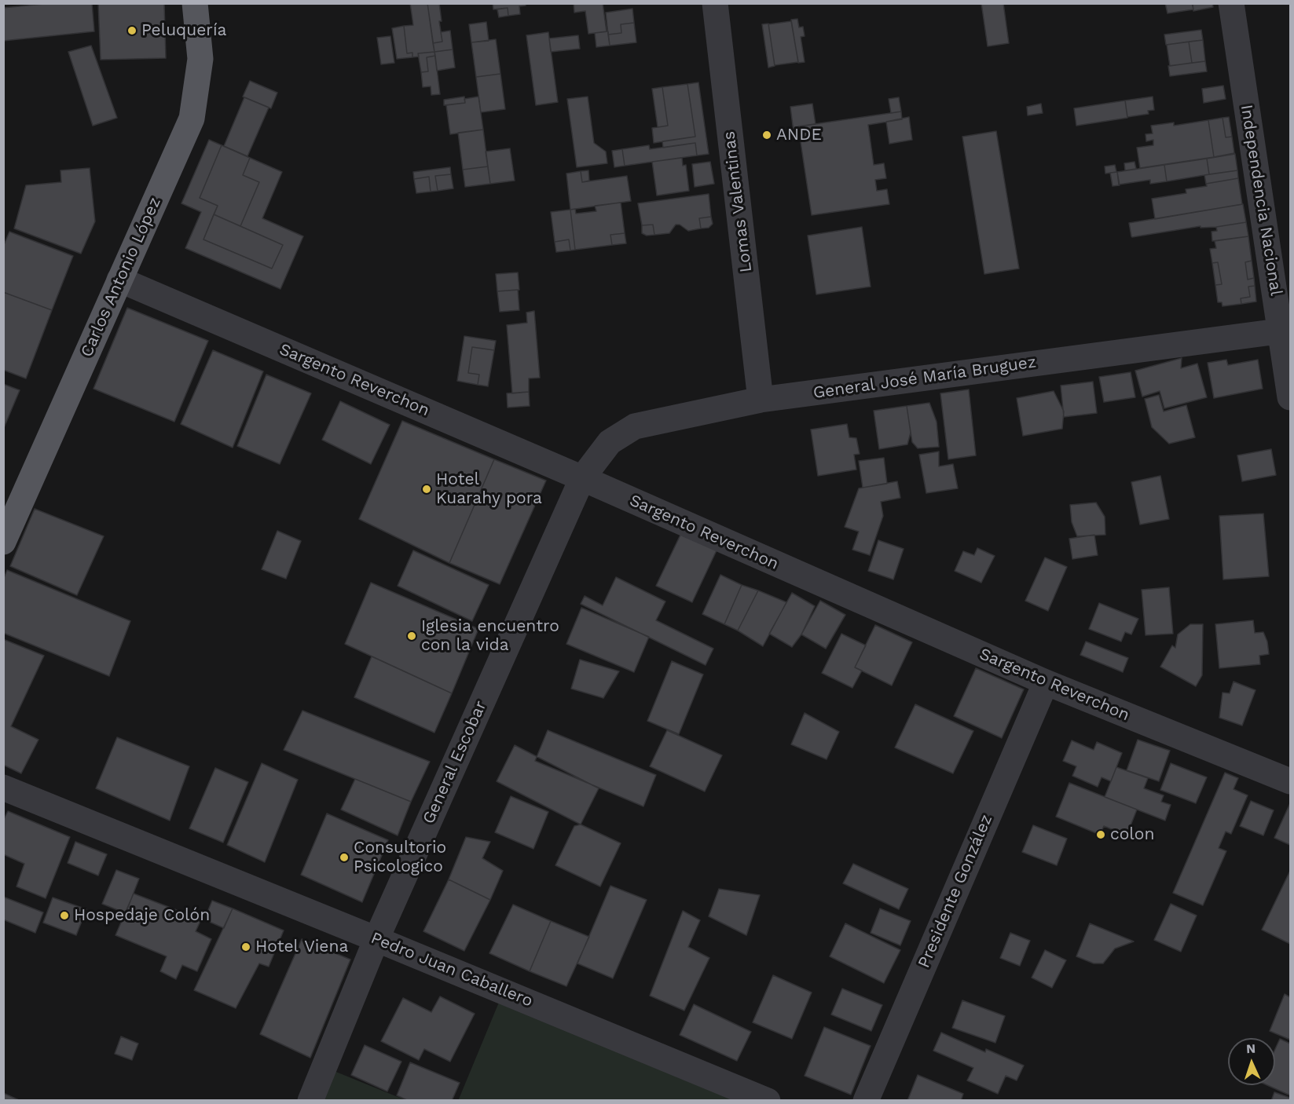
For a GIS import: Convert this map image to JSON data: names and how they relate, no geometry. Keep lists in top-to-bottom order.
{
  "streets": {
    "main road": ["Carlos Antonio López"],
    "street": [
      "Independencia Nacional",
      "Lomas Valentinas",
      "General José María Bruguez",
      "Sargento Reverchon",
      "General Escobar",
      "Presidente González",
      "Pedro Juan Caballero"
    ]
  },
  "crossings": [
    ["Independencia Nacional", "General José María Bruguez"],
    ["Lomas Valentinas", "General José María Bruguez"],
    ["Carlos Antonio López", "Sargento Reverchon"],
    ["General José María Bruguez", "Sargento Reverchon"],
    ["General José María Bruguez", "General Escobar"],
    ["Sargento Reverchon", "General Escobar"],
    ["Sargento Reverchon", "Presidente González"],
    ["General Escobar", "Pedro Juan Caballero"]
  ],
  "places": [
    "Peluquería",
    "ANDE",
    "Hotel Kuarahy pora",
    "Iglesia encuentro con la vida",
    "colon",
    "Consultorio Psicologico",
    "Hospedaje Colón",
    "Hotel Viena"
  ],
  "north": "top"
}
